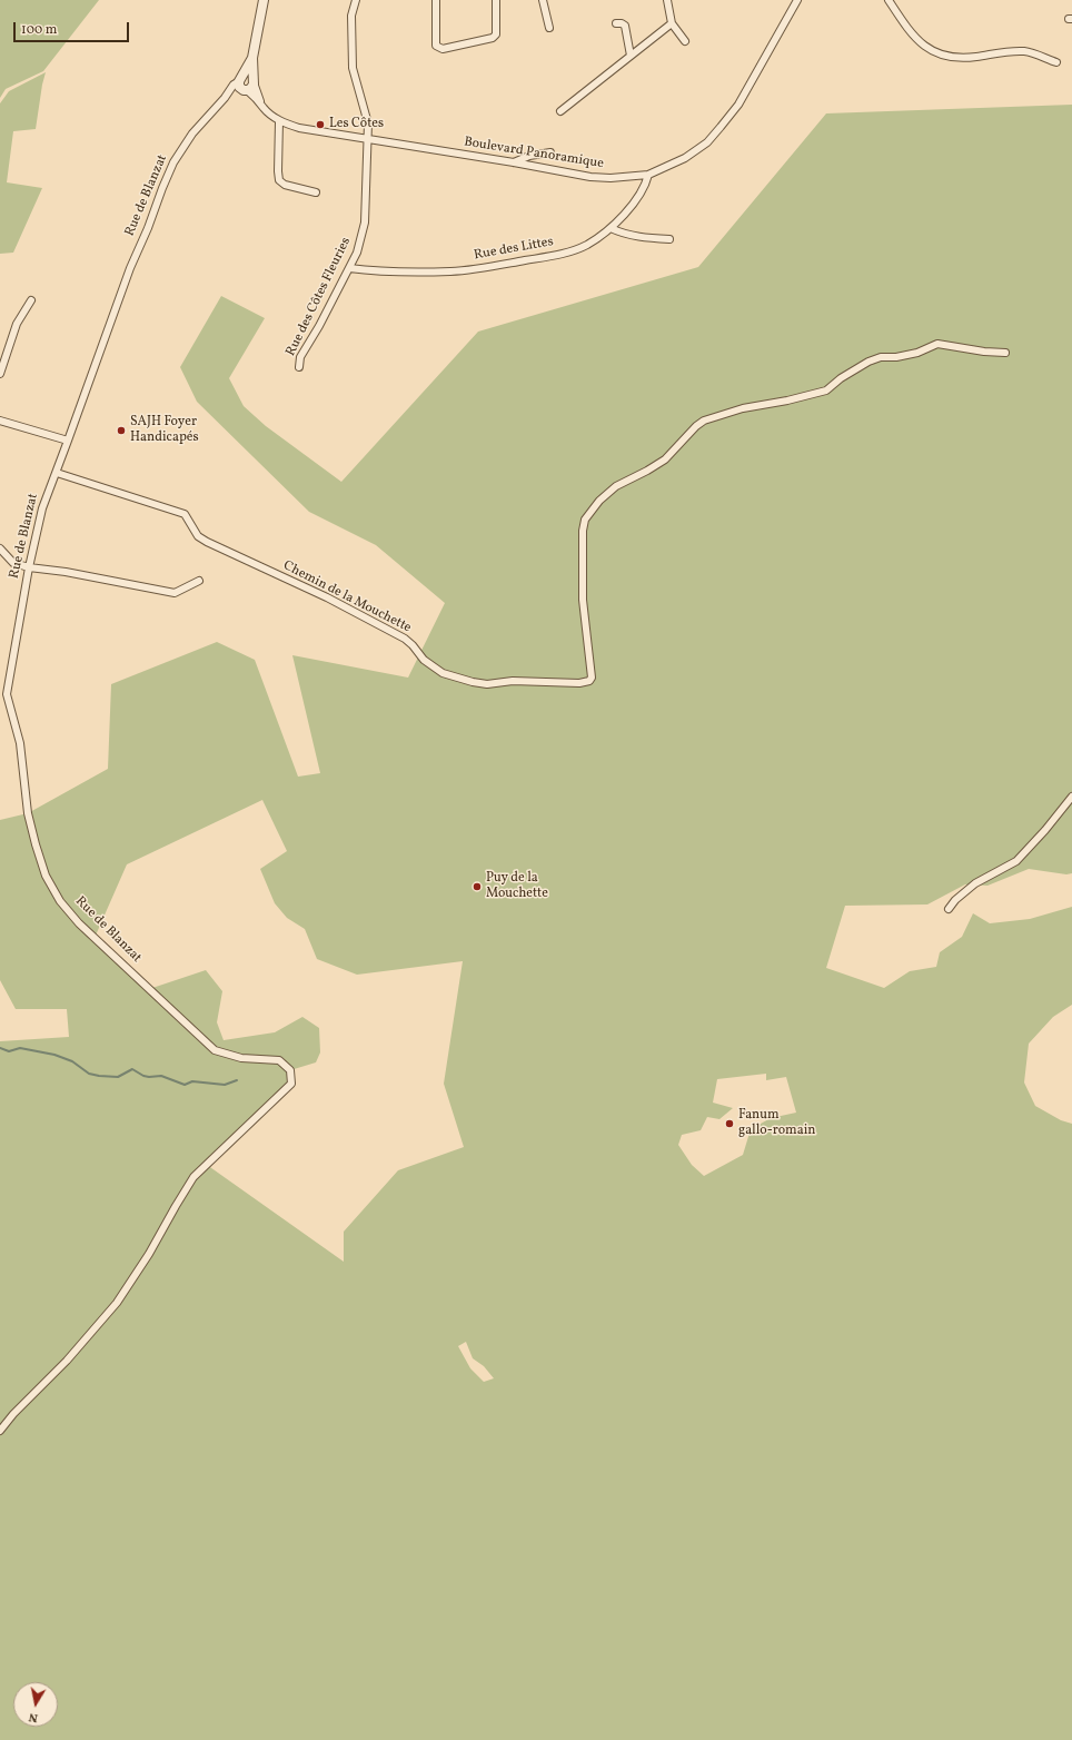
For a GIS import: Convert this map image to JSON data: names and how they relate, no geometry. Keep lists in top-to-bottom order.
{
  "streets": {
    "street": [
      "Boulevard Panoramique",
      "Rue de Blanzat",
      "Rue des Littes",
      "Rue des Côtes Fleuries",
      "Chemin de la Mouchette"
    ]
  },
  "crossings": [
    ["Boulevard Panoramique", "Rue des Littes"],
    ["Boulevard Panoramique", "Rue des Côtes Fleuries"],
    ["Rue de Blanzat", "Chemin de la Mouchette"],
    ["Rue des Littes", "Rue des Côtes Fleuries"]
  ],
  "places": [
    "Les Côtes",
    "SAJH Foyer Handicapés",
    "Puy de la Mouchette",
    "Fanum gallo-romain"
  ],
  "scale_bar": "100 m",
  "north": "bottom"
}
